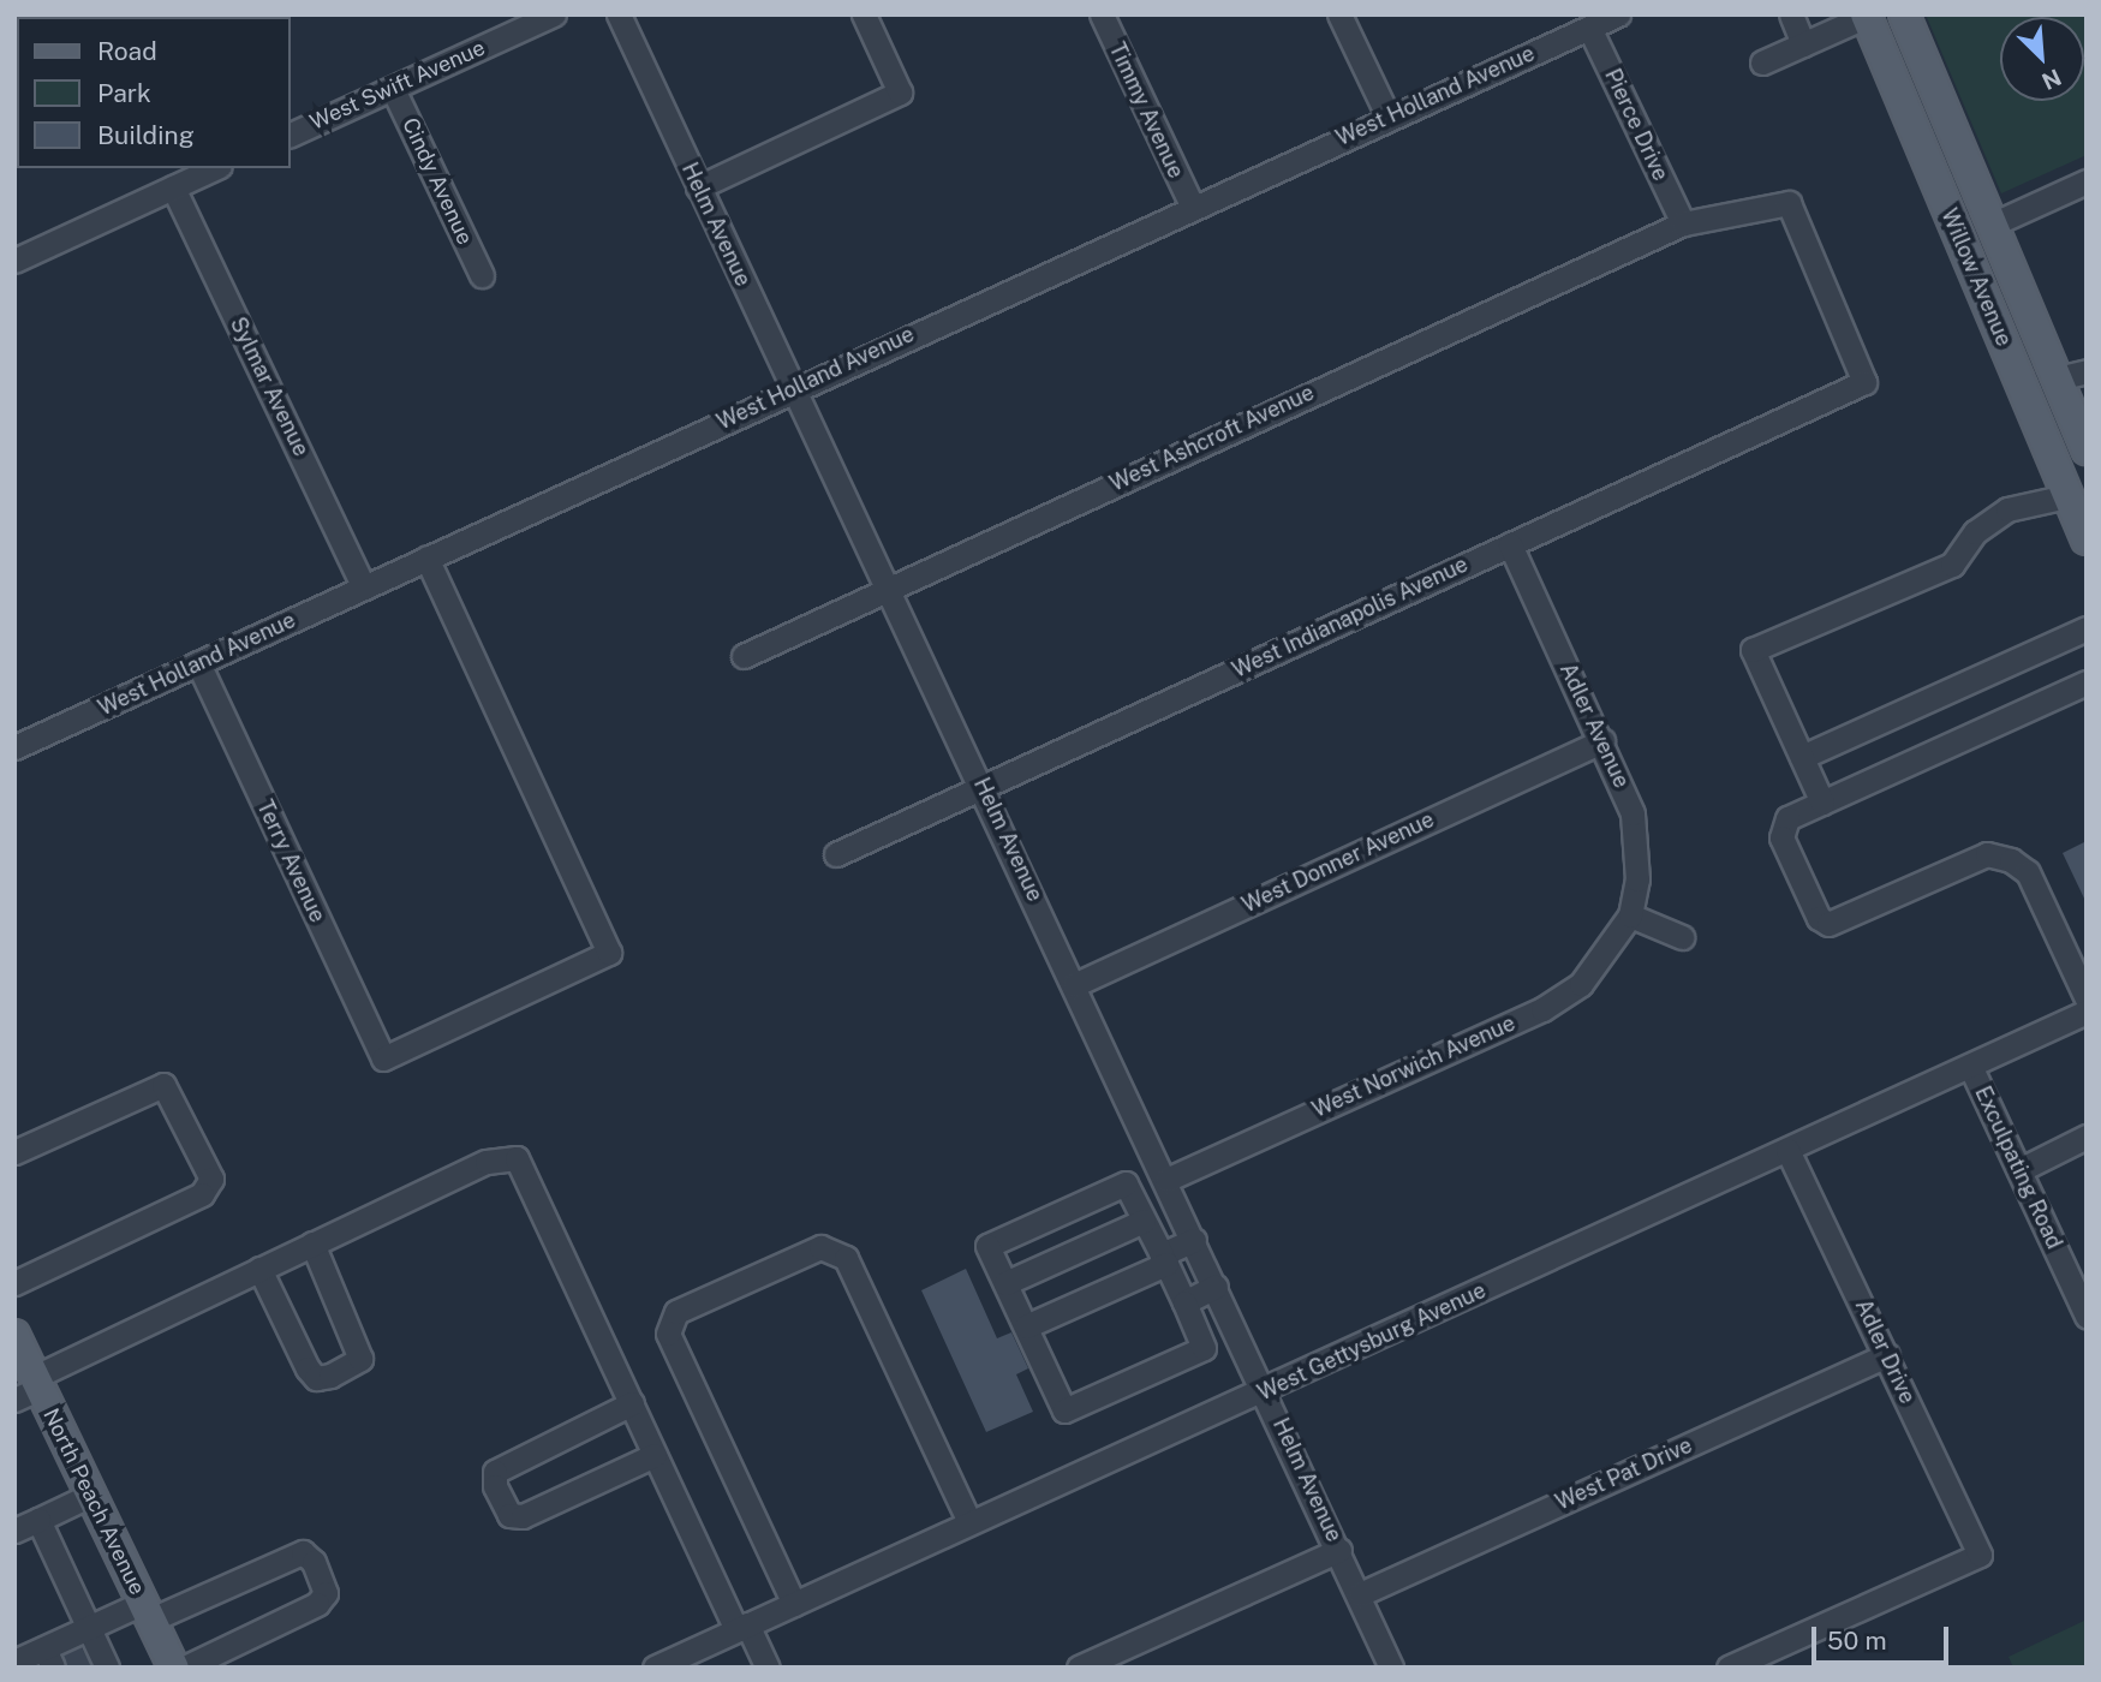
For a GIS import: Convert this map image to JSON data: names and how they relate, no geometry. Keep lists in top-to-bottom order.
{
  "streets": {
    "main road": ["Willow Avenue", "North Peach Avenue"],
    "street": [
      "West Swift Avenue",
      "West Holland Avenue",
      "Timmy Avenue",
      "Pierce Drive",
      "Cindy Avenue",
      "Helm Avenue",
      "Sylmar Avenue",
      "West Ashcroft Avenue",
      "West Indianapolis Avenue",
      "Adler Avenue",
      "Terry Avenue",
      "West Donner Avenue",
      "West Norwich Avenue",
      "Exculpating Road",
      "West Gettysburg Avenue",
      "Adler Drive",
      "West Pat Drive"
    ]
  },
  "crossings": [
    ["West Swift Avenue", "Cindy Avenue"],
    ["West Holland Avenue", "Timmy Avenue"],
    ["West Holland Avenue", "Pierce Drive"],
    ["West Holland Avenue", "Helm Avenue"],
    ["West Holland Avenue", "Sylmar Avenue"],
    ["West Holland Avenue", "Terry Avenue"],
    ["Pierce Drive", "West Ashcroft Avenue"],
    ["Helm Avenue", "West Ashcroft Avenue"],
    ["Helm Avenue", "West Indianapolis Avenue"],
    ["Helm Avenue", "West Donner Avenue"],
    ["Helm Avenue", "West Norwich Avenue"],
    ["Helm Avenue", "West Gettysburg Avenue"],
    ["Helm Avenue", "West Pat Drive"],
    ["West Ashcroft Avenue", "West Indianapolis Avenue"],
    ["West Indianapolis Avenue", "Adler Avenue"],
    ["Adler Avenue", "West Donner Avenue"],
    ["Adler Avenue", "West Norwich Avenue"],
    ["Exculpating Road", "West Gettysburg Avenue"],
    ["West Gettysburg Avenue", "Adler Drive"],
    ["Adler Drive", "West Pat Drive"]
  ],
  "legend": ["Road", "Park", "Building"],
  "scale_bar": "50 m",
  "north": "bottom right"
}
